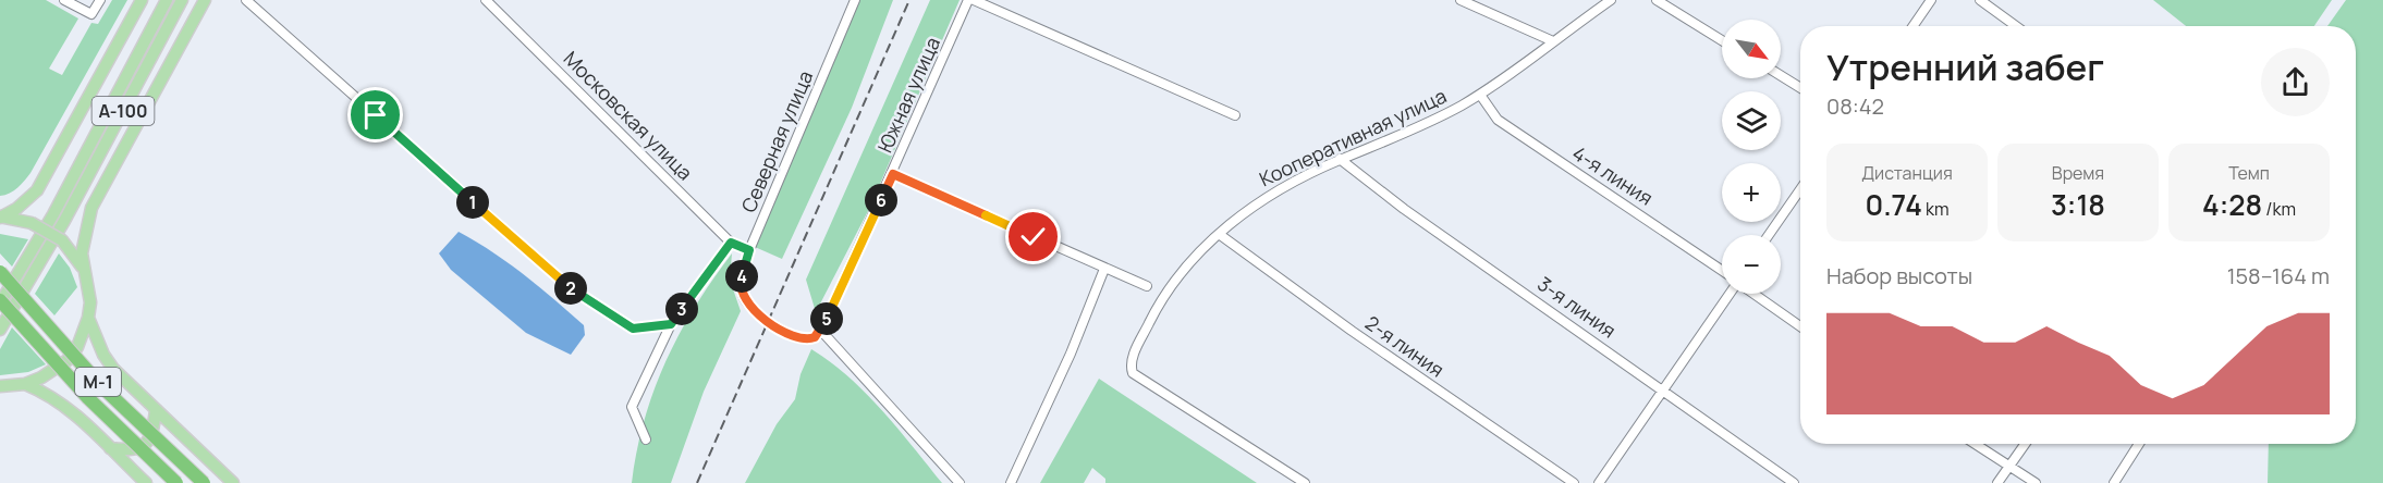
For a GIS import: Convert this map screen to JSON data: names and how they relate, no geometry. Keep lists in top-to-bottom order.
{
  "streets": {
    "highway": ["М-1"],
    "main road": ["А-100"],
    "street": [
      "Южная улица",
      "Московская улица",
      "Кооперативная улица",
      "Северная улица",
      "4-я линия",
      "3-я линия",
      "2-я линия"
    ]
  },
  "crossings": [
    ["Южная улица", "Северная улица"],
    ["А-100", "М-1"],
    ["Московская улица", "Северная улица"],
    ["Кооперативная улица", "4-я линия"],
    ["Кооперативная улица", "3-я линия"],
    ["Кооперативная улица", "2-я линия"]
  ],
  "north": "bottom right",
  "page": {
    "map_buttons": ["+", "−"],
    "heading": ["Утренний забег", "08:42"],
    "stats": [
      ["Дистанция", "0.74 km"],
      ["Время", "3:18"],
      ["Темп", "4:28 /km"]
    ],
    "pins": [
      "6",
      "1",
      "4",
      "2",
      "3",
      "5"
    ],
    "chart": ["Набор высоты", "158–164 m"]
  }
}
